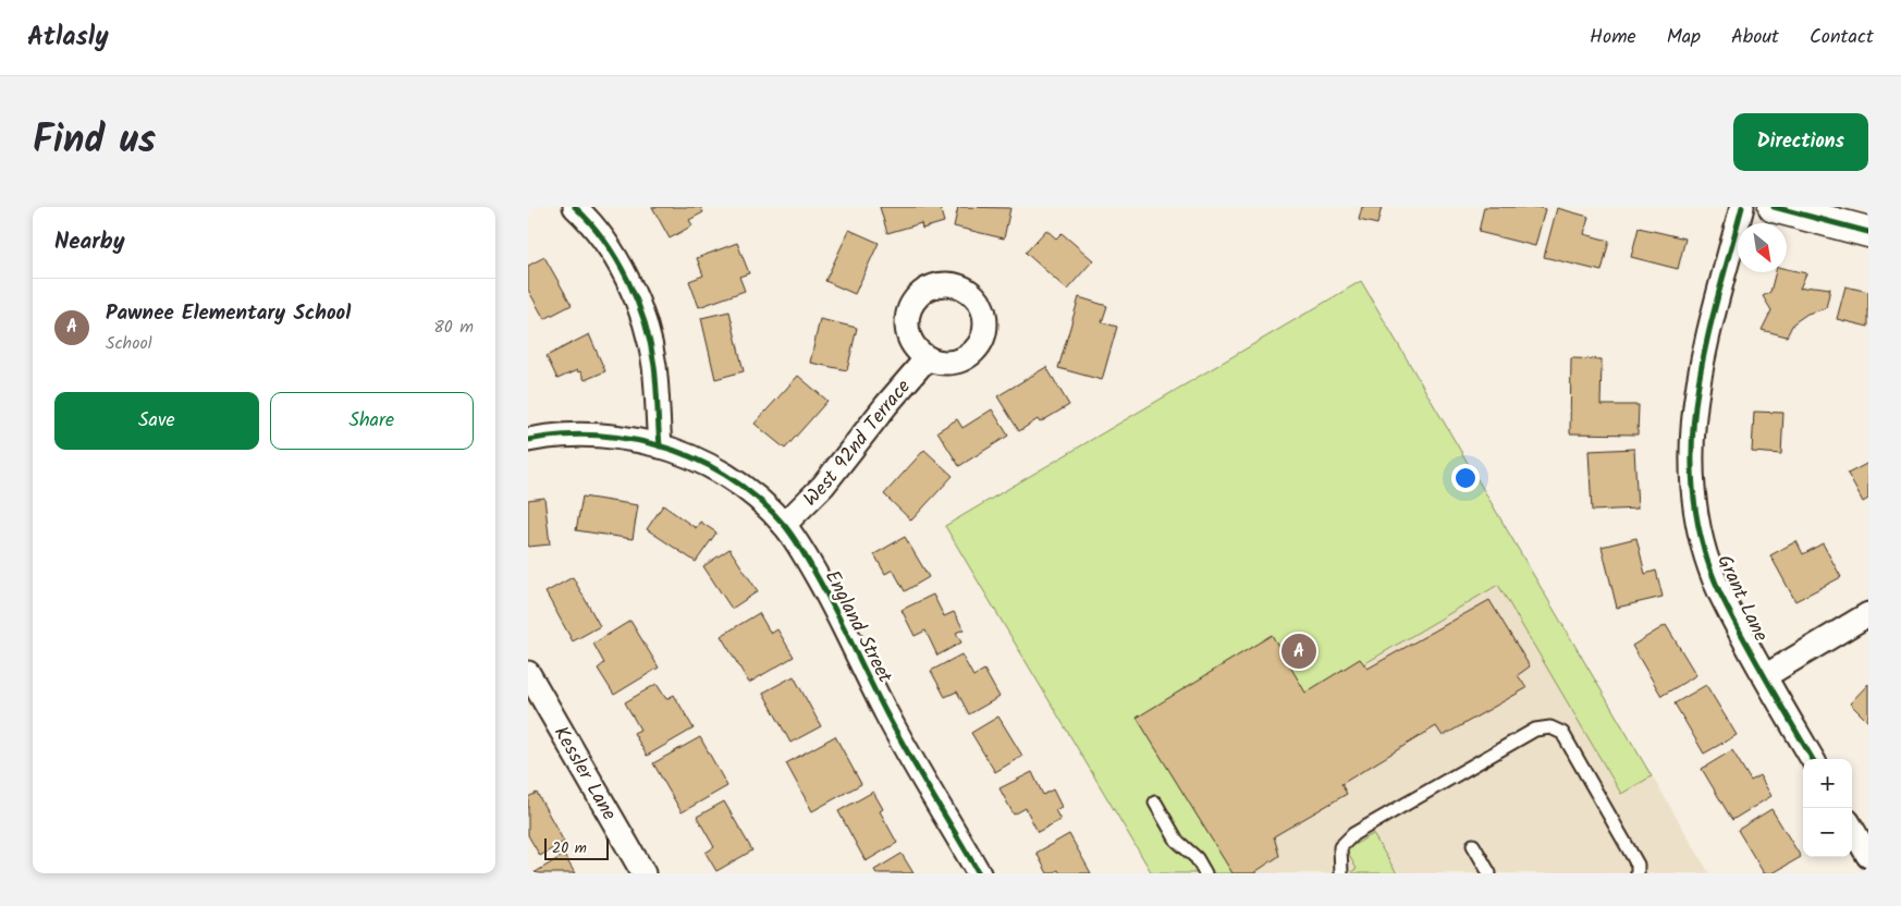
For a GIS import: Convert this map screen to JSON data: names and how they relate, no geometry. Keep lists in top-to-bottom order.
{
  "streets": {
    "street": [
      "West 92nd Terrace",
      "Grant Lane",
      "England Street",
      "Kessler Lane"
    ]
  },
  "crossings": [
    ["West 92nd Terrace", "England Street"]
  ],
  "scale_bar": "20 m",
  "north": "bottom right",
  "page": {
    "header": "Atlasly",
    "nav": [
      "Home",
      "Map",
      "About",
      "Contact"
    ],
    "title": "Find us",
    "buttons": [
      "Directions",
      ["Save", "Share"]
    ],
    "heading": "Nearby",
    "list": [
      {
        "mark": "A",
        "name": "Pawnee Elementary School",
        "note": "School",
        "value": "80 m"
      }
    ],
    "pins": "A",
    "map_buttons": ["+", "−"],
    "scale": "20 m"
  }
}
